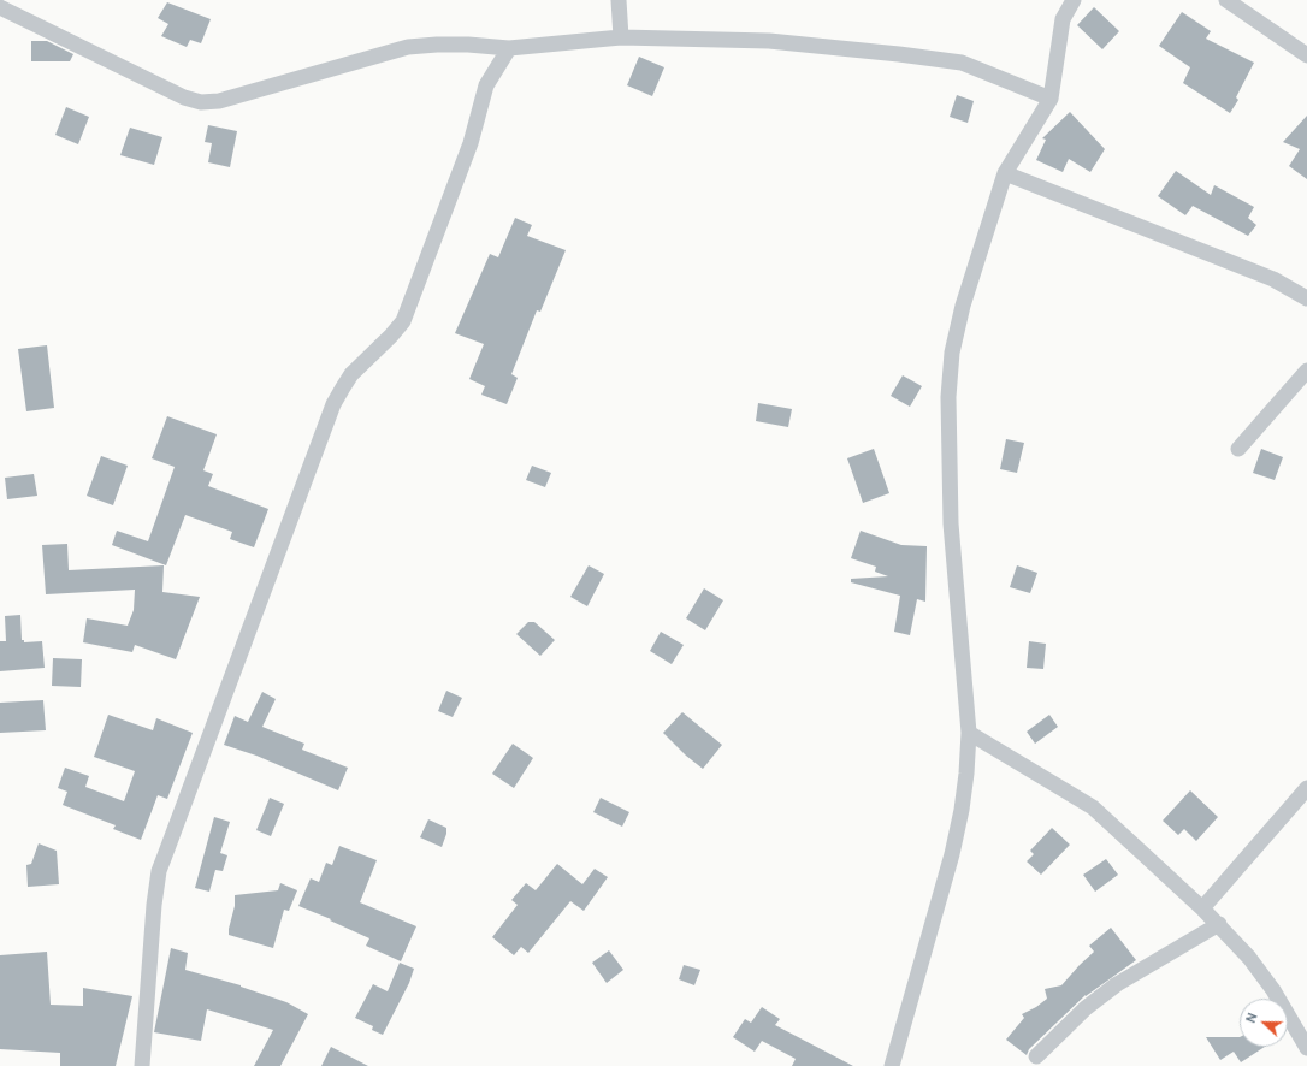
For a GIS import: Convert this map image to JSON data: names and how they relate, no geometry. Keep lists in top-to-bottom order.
{
  "north": "left"
}
